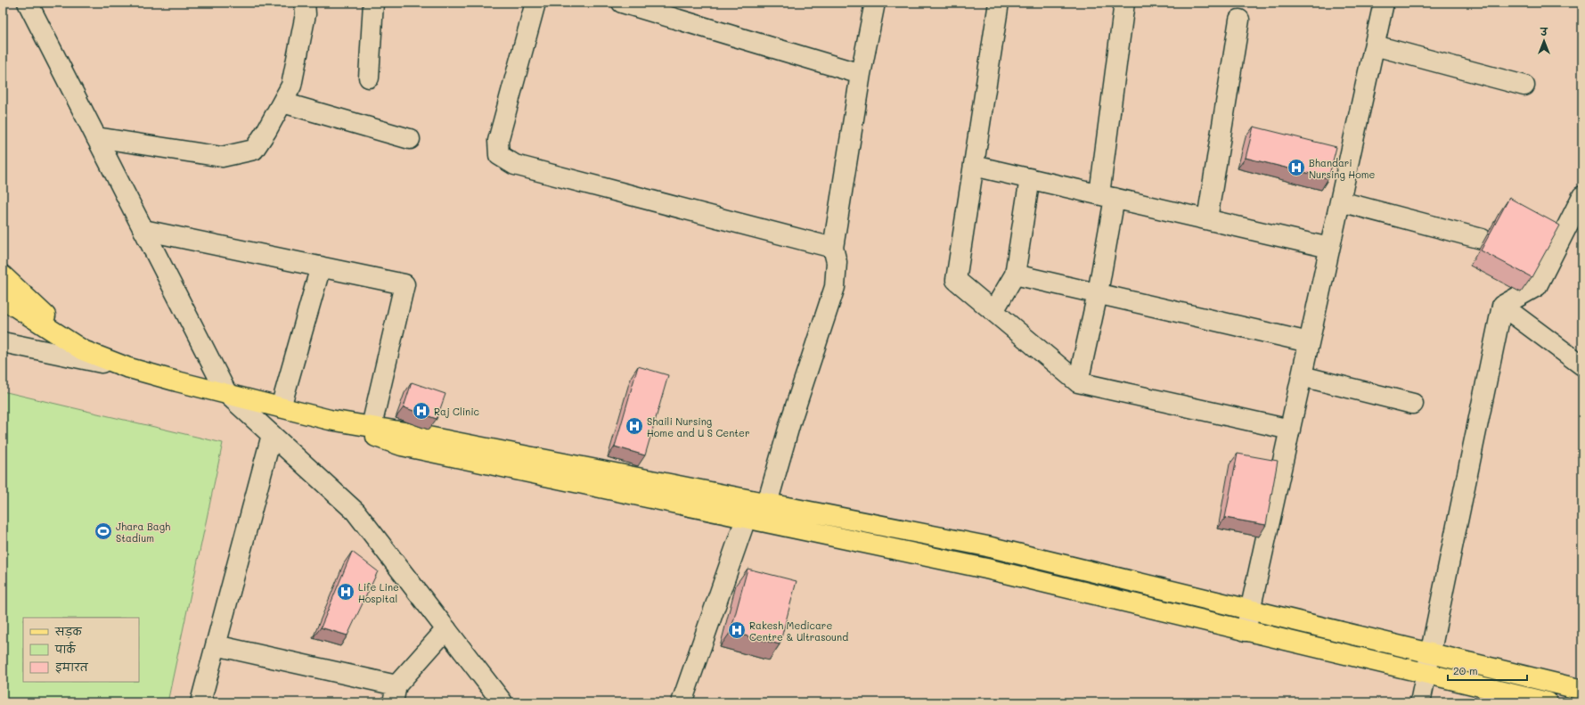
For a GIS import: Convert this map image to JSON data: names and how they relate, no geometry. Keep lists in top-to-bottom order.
{
  "places": {
    "hospital": [
      "Bhandari Nursing Home",
      "Raj Clinic",
      "Shaili Nursing Home and U S Center",
      "Life Line Hospital",
      "Rakesh Medicare Centre & Ultrasound"
    ],
    "sports": ["Jhara Bagh Stadium"]
  },
  "legend": ["सड़क", "पार्क", "इमारत"],
  "scale_bar": "20 m",
  "north": "top"
}
